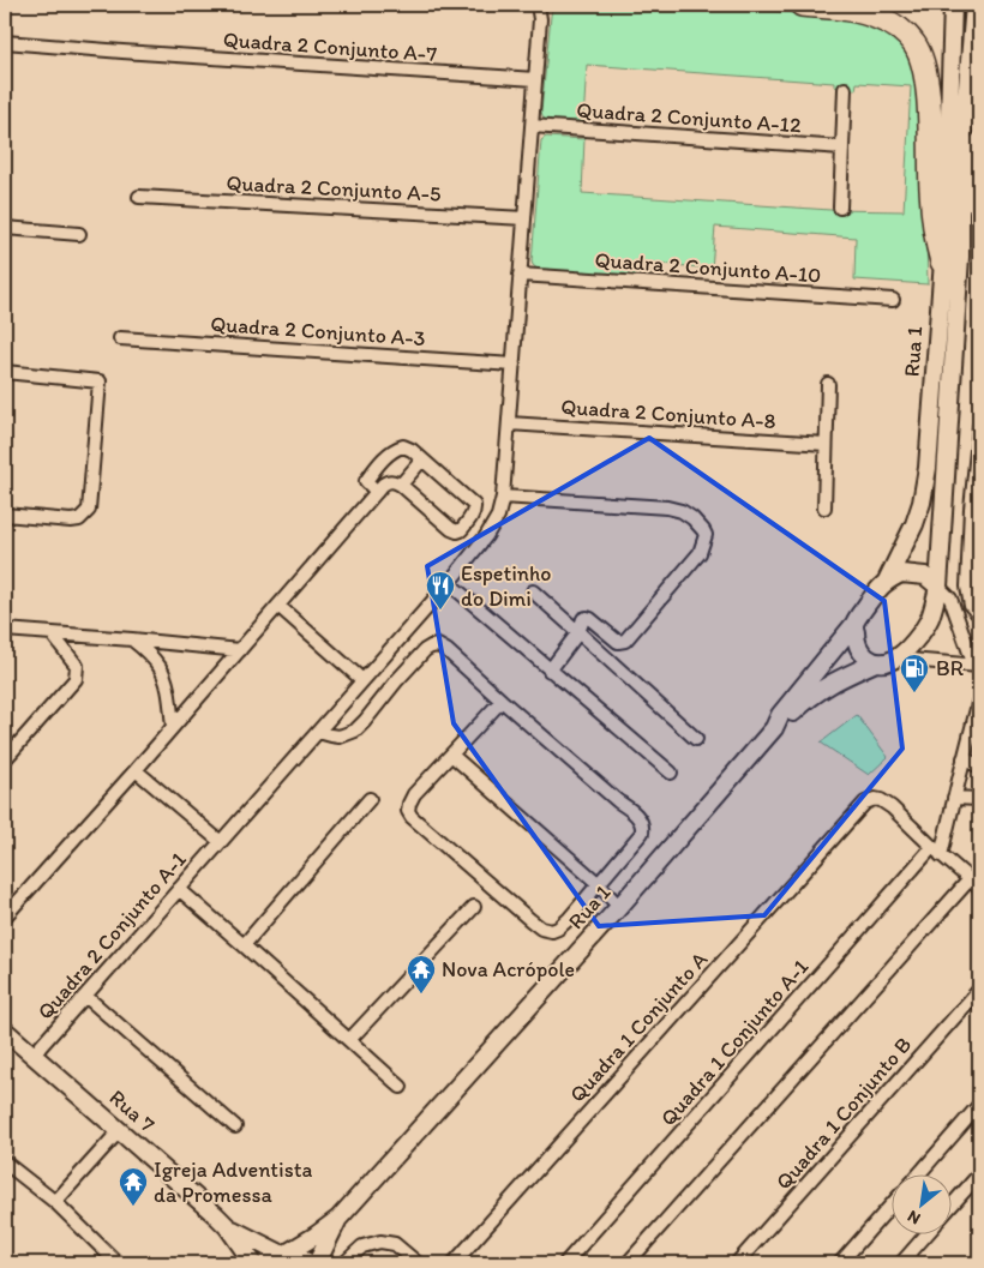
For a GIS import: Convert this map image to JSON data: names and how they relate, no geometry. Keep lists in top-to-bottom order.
{
  "streets": {
    "main road": ["Rua 1", "Rua 7"],
    "street": [
      "Quadra 2 Conjunto A-7",
      "Quadra 2 Conjunto A-12",
      "Quadra 2 Conjunto A-5",
      "Quadra 2 Conjunto A-10",
      "Quadra 2 Conjunto A-3",
      "Quadra 2 Conjunto A-8",
      "Quadra 2 Conjunto A-1",
      "Quadra 1 Conjunto A",
      "Quadra 1 Conjunto A-1",
      "Quadra 1 Conjunto B"
    ]
  },
  "crossings": [
    ["Quadra 2 Conjunto A-7", "Quadra 2 Conjunto A-1"],
    ["Quadra 2 Conjunto A-12", "Quadra 2 Conjunto A-1"],
    ["Quadra 2 Conjunto A-5", "Quadra 2 Conjunto A-1"],
    ["Quadra 2 Conjunto A-10", "Quadra 2 Conjunto A-1"],
    ["Quadra 2 Conjunto A-3", "Quadra 2 Conjunto A-1"],
    ["Rua 1", "Rua 7"],
    ["Quadra 2 Conjunto A-8", "Quadra 2 Conjunto A-1"],
    ["Quadra 2 Conjunto A-1", "Rua 7"],
    ["Quadra 1 Conjunto A", "Quadra 1 Conjunto A-1"]
  ],
  "places": {
    "restaurant": ["Espetinho do Dimi"],
    "fuel station": ["BR"],
    "temple": ["Nova Acrópole", "Igreja Adventista da Promessa"]
  },
  "north": "bottom left"
}
